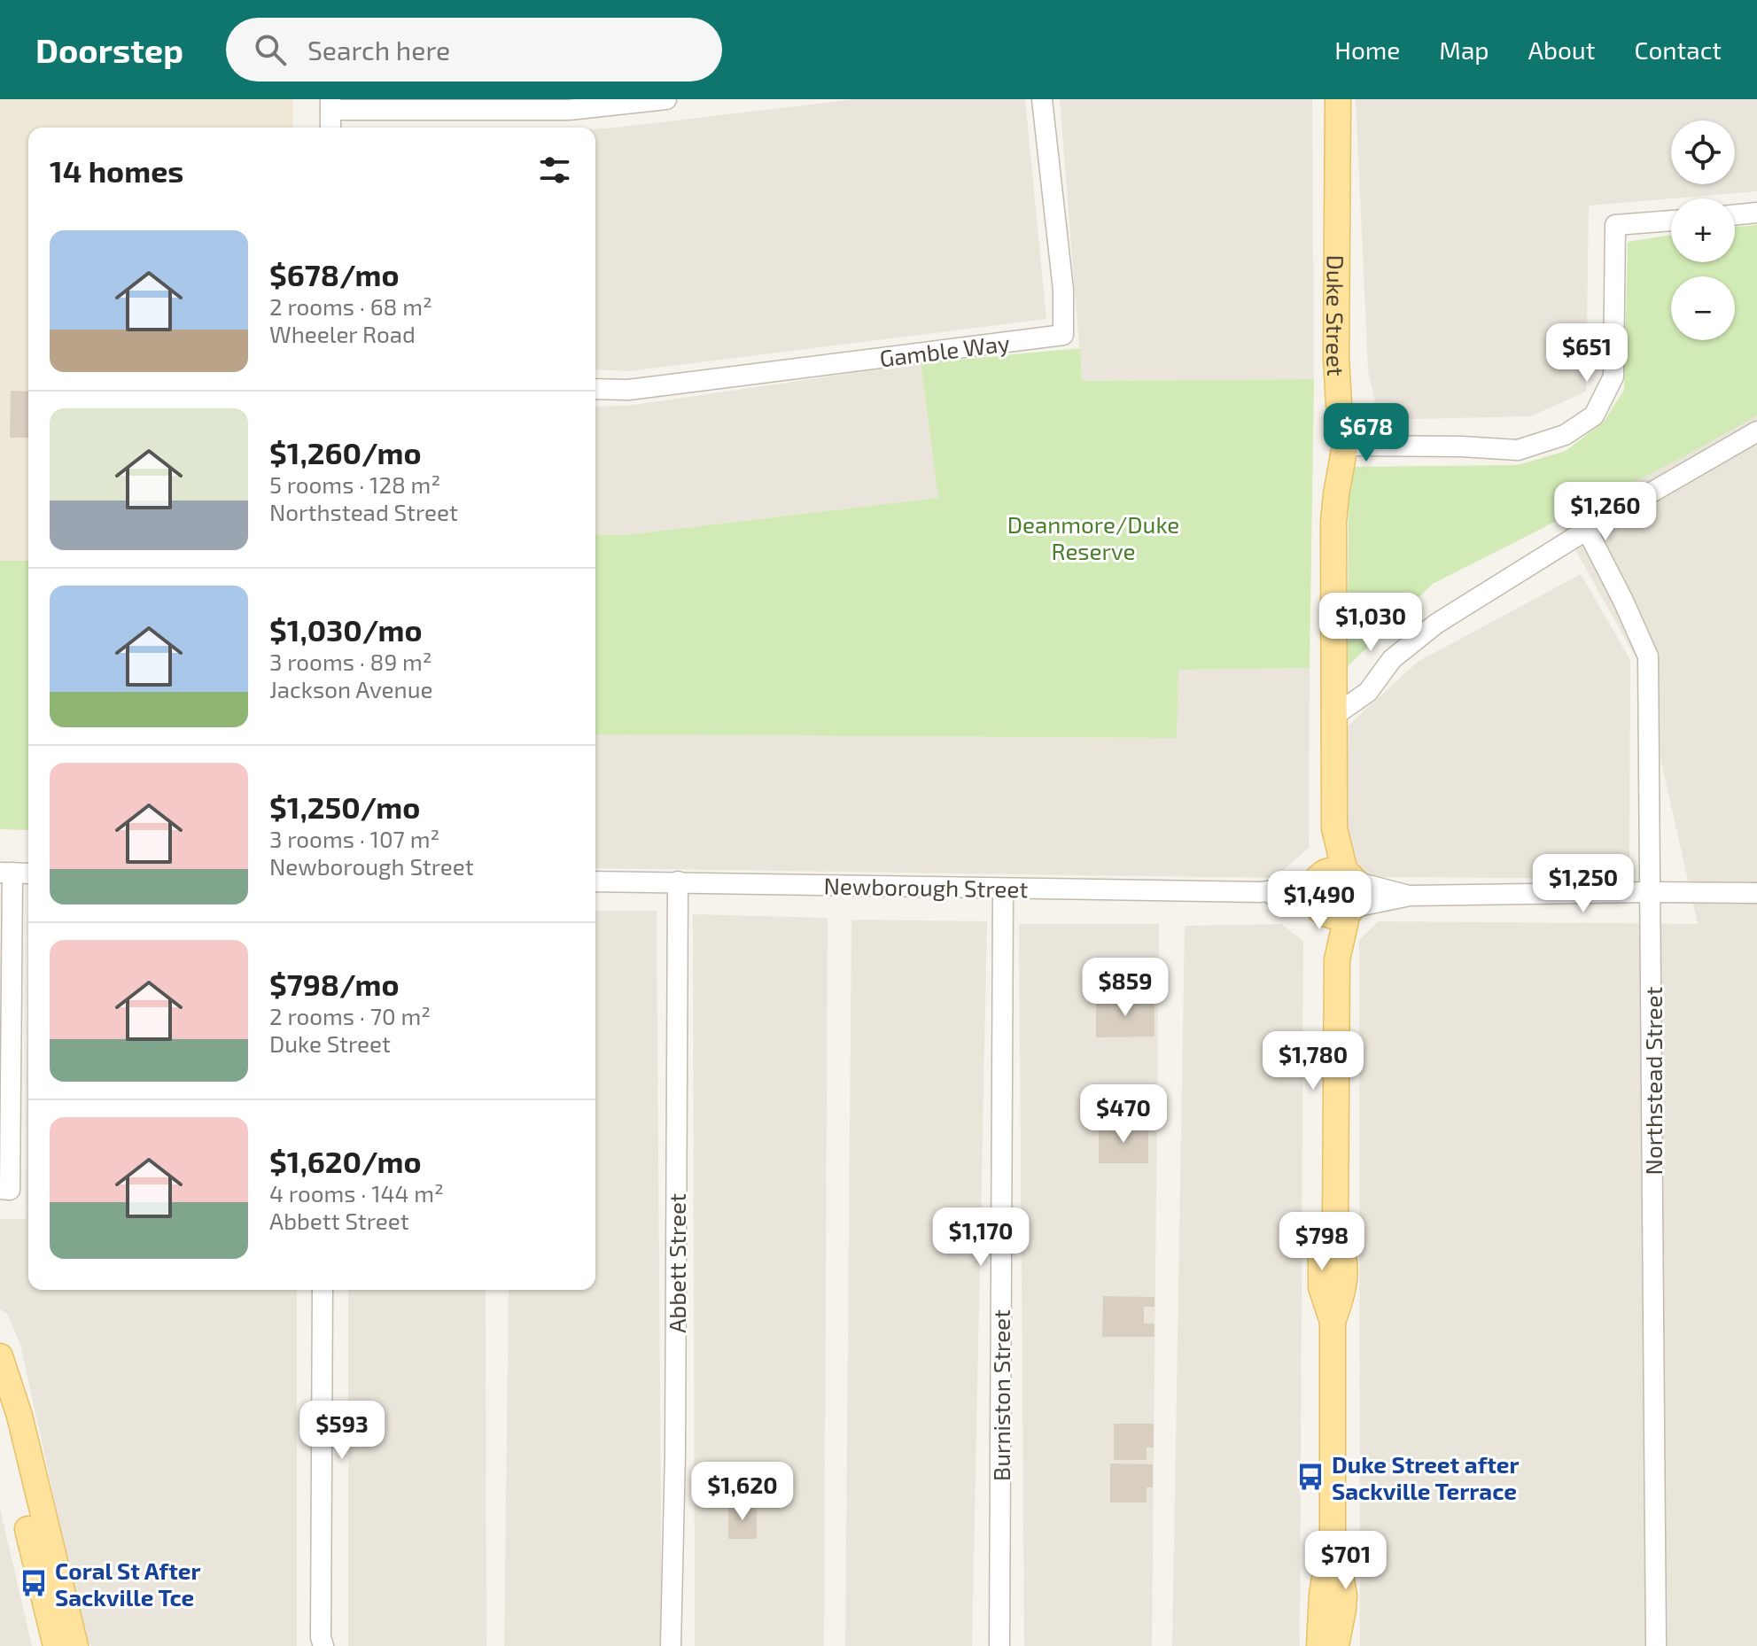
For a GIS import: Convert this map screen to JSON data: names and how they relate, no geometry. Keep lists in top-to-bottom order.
{
  "streets": {
    "main road": ["Duke Street"],
    "street": [
      "Gamble Way",
      "Newborough Street",
      "Northstead Street",
      "Abbett Street",
      "Burniston Street"
    ]
  },
  "crossings": [
    ["Duke Street", "Newborough Street"],
    ["Newborough Street", "Northstead Street"],
    ["Newborough Street", "Abbett Street"],
    ["Newborough Street", "Burniston Street"]
  ],
  "parks": ["Deanmore/Duke Reserve"],
  "places": {
    "bus stop": ["Duke Street after Sackville Terrace", "Coral St After Sackville Tce"]
  },
  "page": {
    "header": "Doorstep",
    "search": "Search here",
    "nav": [
      "Home",
      "Map",
      "About",
      "Contact"
    ],
    "map_buttons": ["+", "−"],
    "heading": "14 homes",
    "list": [
      {
        "name": "$678/mo",
        "note": "2 rooms · 68 m² · Wheeler Road"
      },
      {
        "name": "$1,260/mo",
        "note": "5 rooms · 128 m² · Northstead Street"
      },
      {
        "name": "$1,030/mo",
        "note": "3 rooms · 89 m² · Jackson Avenue"
      },
      {
        "name": "$1,250/mo",
        "note": "3 rooms · 107 m² · Newborough Street"
      },
      {
        "name": "$798/mo",
        "note": "2 rooms · 70 m² · Duke Street"
      },
      {
        "name": "$1,620/mo",
        "note": "4 rooms · 144 m² · Abbett Street"
      }
    ],
    "price": [
      "$651",
      "$678",
      "$1,260",
      "$1,030",
      "$1,250",
      "$1,490",
      "$859",
      "$1,780",
      "$470",
      "$1,170",
      "$798",
      "$593",
      "$1,620",
      "$701"
    ]
  }
}
